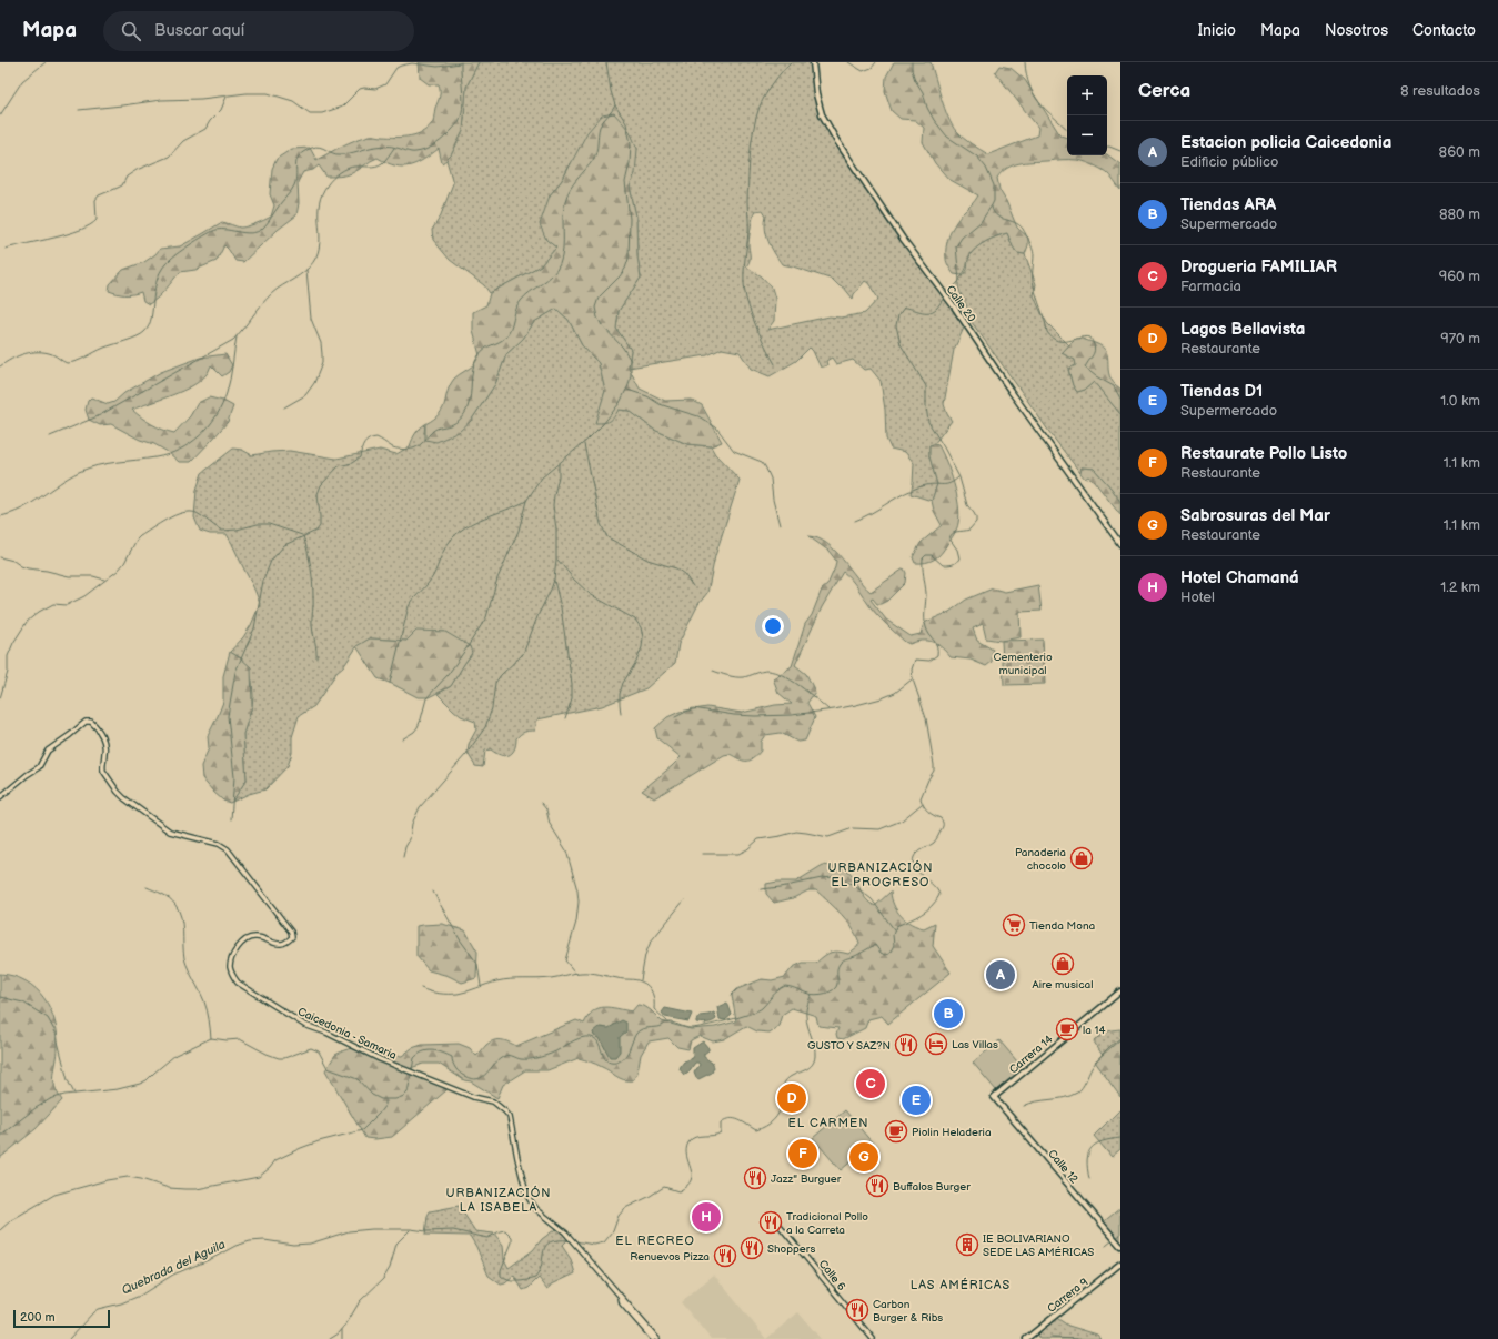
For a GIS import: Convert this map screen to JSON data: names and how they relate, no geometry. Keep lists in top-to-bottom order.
{
  "streets": {
    "main road": [
      "Calle 20",
      "Carrera 14",
      "Calle 12",
      "Carrera 9"
    ],
    "street": ["Caicedonia - Samaria", "Calle 6"]
  },
  "crossings": [
    ["Carrera 14", "Calle 12"]
  ],
  "districts": [
    "URBANIZACIÓN EL PROGRESO",
    "EL CARMEN",
    "URBANIZACIÓN LA ISABELA",
    "EL RECREO",
    "LAS AMÉRICAS"
  ],
  "water": ["Quebrada del Aguila"],
  "parks": ["Cementerio municipal"],
  "places": {
    "shop": ["Panaderia chocolo", "Aire musical"],
    "supermarket": ["Tienda Mona"],
    "cafe": ["la 14", "Piolin Heladeria"],
    "hotel": ["Las Villas"],
    "restaurant": [
      "GUSTO Y SAZ?N",
      "Jazz\" Burguer",
      "Buffalos Burger",
      "Tradicional Pollo a la Carreta",
      "Shoppers",
      "Renuevos Pizza",
      "Carbon Burger & Ribs"
    ],
    "building": ["IE BOLIVARIANO SEDE LAS AMÉRICAS"]
  },
  "scale_bar": "200 m",
  "page": {
    "header": "Mapa",
    "search": "Buscar aquí",
    "nav": [
      "Inicio",
      "Mapa",
      "Nosotros",
      "Contacto"
    ],
    "heading": ["Cerca", "8 resultados"],
    "map_buttons": ["+", "−"],
    "list": [
      {
        "mark": "A",
        "name": "Estacion policia Caicedonia",
        "note": "Edificio público",
        "value": "860 m"
      },
      {
        "mark": "B",
        "name": "Tiendas ARA",
        "note": "Supermercado",
        "value": "880 m"
      },
      {
        "mark": "C",
        "name": "Drogueria FAMILIAR",
        "note": "Farmacia",
        "value": "960 m"
      },
      {
        "mark": "D",
        "name": "Lagos Bellavista",
        "note": "Restaurante",
        "value": "970 m"
      },
      {
        "mark": "E",
        "name": "Tiendas D1",
        "note": "Supermercado",
        "value": "1.0 km"
      },
      {
        "mark": "F",
        "name": "Restaurate Pollo Listo",
        "note": "Restaurante",
        "value": "1.1 km"
      },
      {
        "mark": "G",
        "name": "Sabrosuras del Mar",
        "note": "Restaurante",
        "value": "1.1 km"
      },
      {
        "mark": "H",
        "name": "Hotel Chamaná",
        "note": "Hotel",
        "value": "1.2 km"
      }
    ],
    "pins": [
      "A",
      "B",
      "C",
      "D",
      "E",
      "F",
      "G",
      "H"
    ],
    "scale": "200 m"
  }
}
